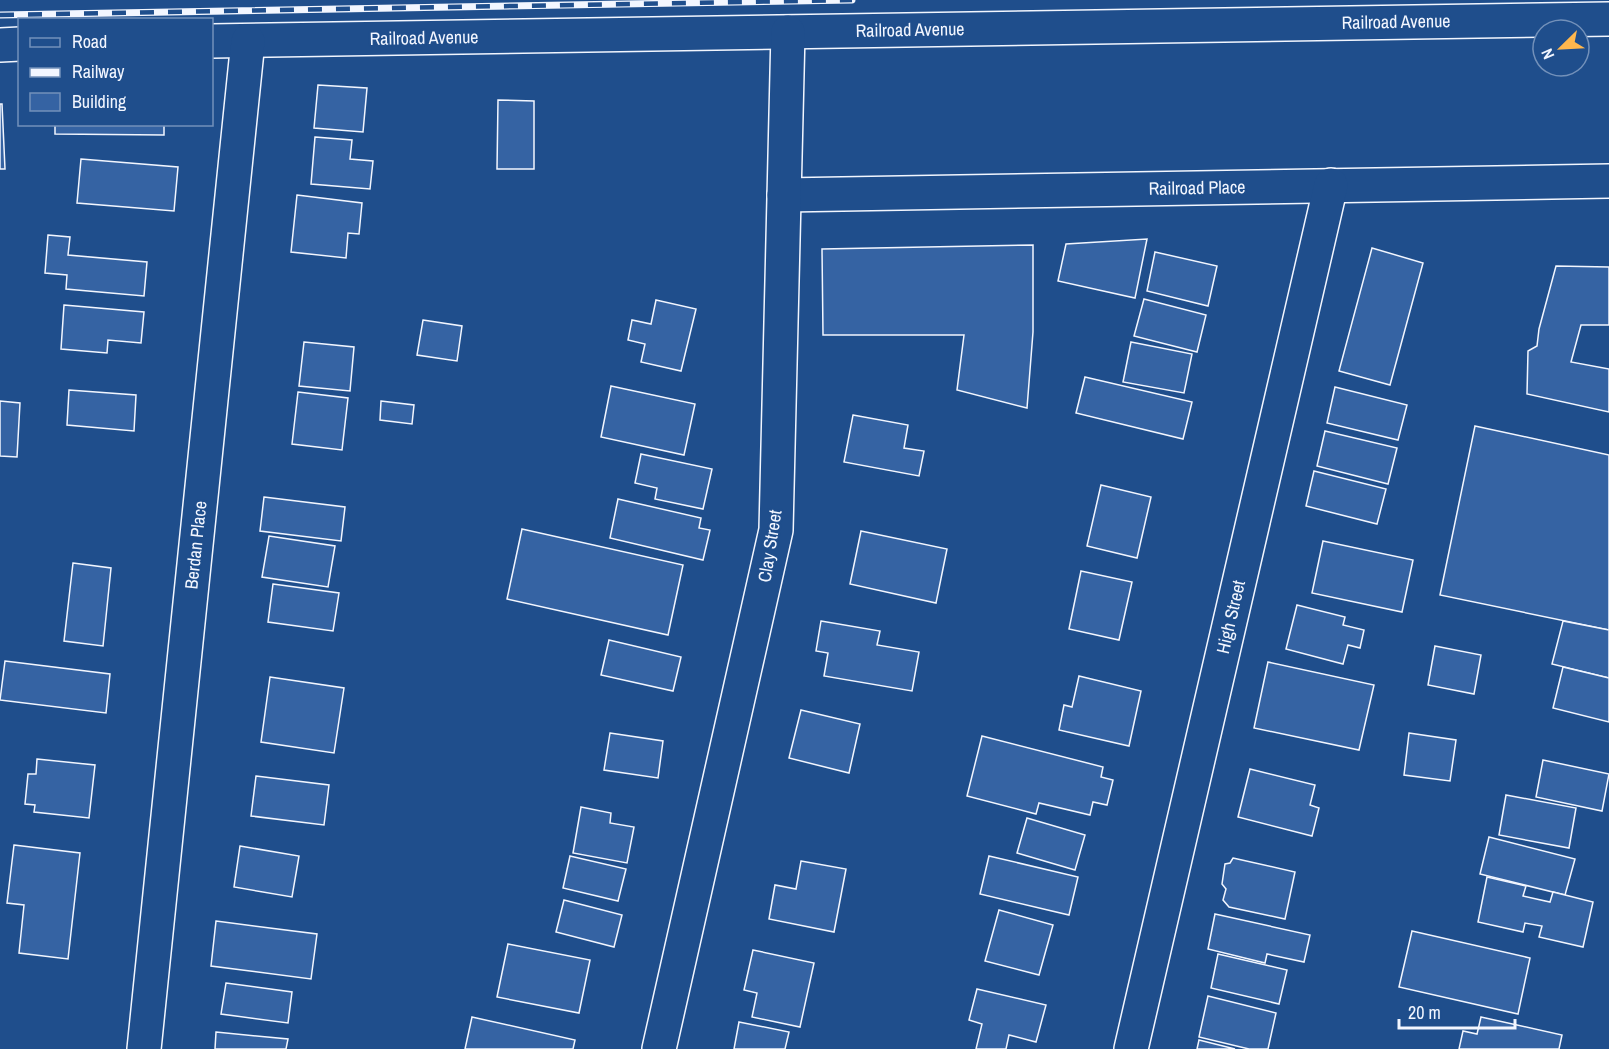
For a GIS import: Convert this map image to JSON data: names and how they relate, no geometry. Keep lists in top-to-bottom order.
{
  "streets": {
    "street": [
      "Railroad Avenue",
      "Railroad Place",
      "Berdan Place",
      "Clay Street",
      "High Street"
    ]
  },
  "crossings": [
    ["Railroad Avenue", "Berdan Place"],
    ["Railroad Avenue", "Clay Street"],
    ["Railroad Place", "Clay Street"],
    ["Railroad Place", "High Street"]
  ],
  "legend": ["Road", "Railway", "Building"],
  "scale_bar": "20 m",
  "north": "bottom left"
}
